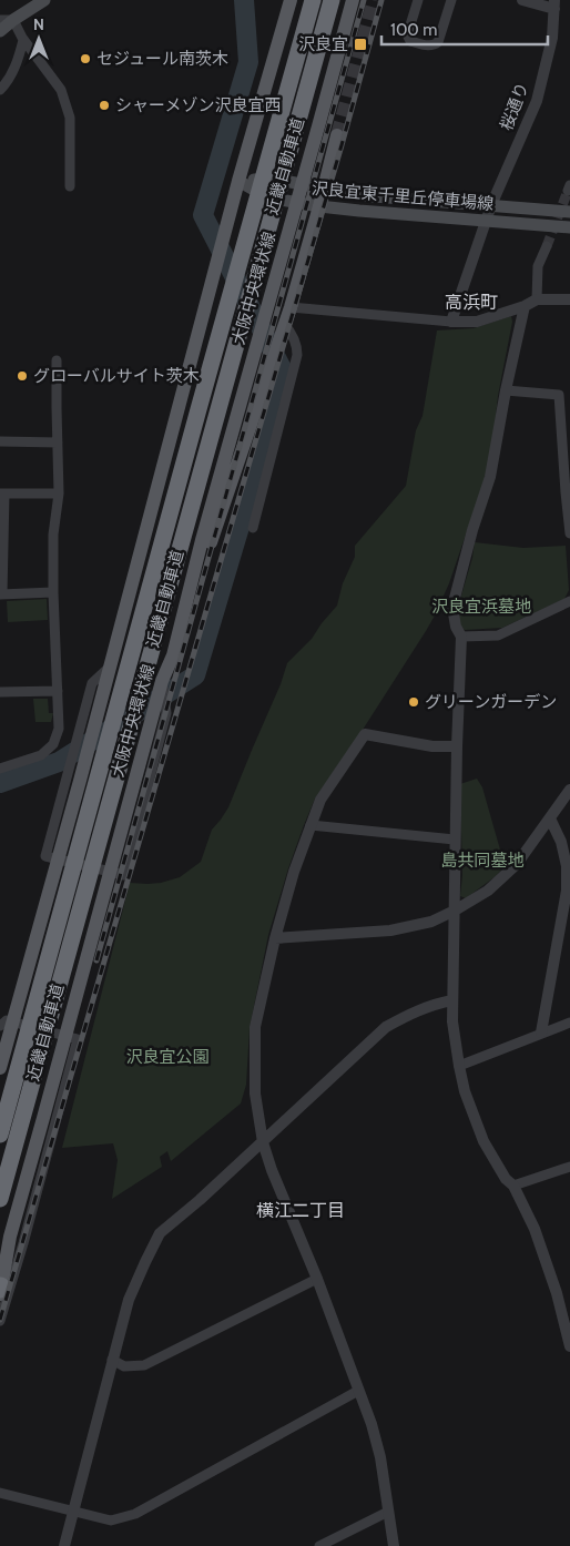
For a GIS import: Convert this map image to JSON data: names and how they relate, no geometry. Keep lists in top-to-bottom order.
{
  "streets": {
    "highway": ["近畿自動車道"],
    "main road": ["沢良宜東千里丘停車場線", "大阪中央環状線"],
    "street": ["桜通り"]
  },
  "crossings": [
    ["桜通り", "沢良宜東千里丘停車場線"]
  ],
  "districts": ["高浜町", "横江二丁目"],
  "parks": ["沢良宜浜墓地", "島共同墓地", "沢良宜公園"],
  "places": {
    "transit": ["沢良宜"],
    "other": [
      "セジュール南茨木",
      "シャーメゾン沢良宜西",
      "グローバルサイト茨木",
      "グリーンガーデン"
    ]
  },
  "scale_bar": "100 m",
  "north": "top"
}
